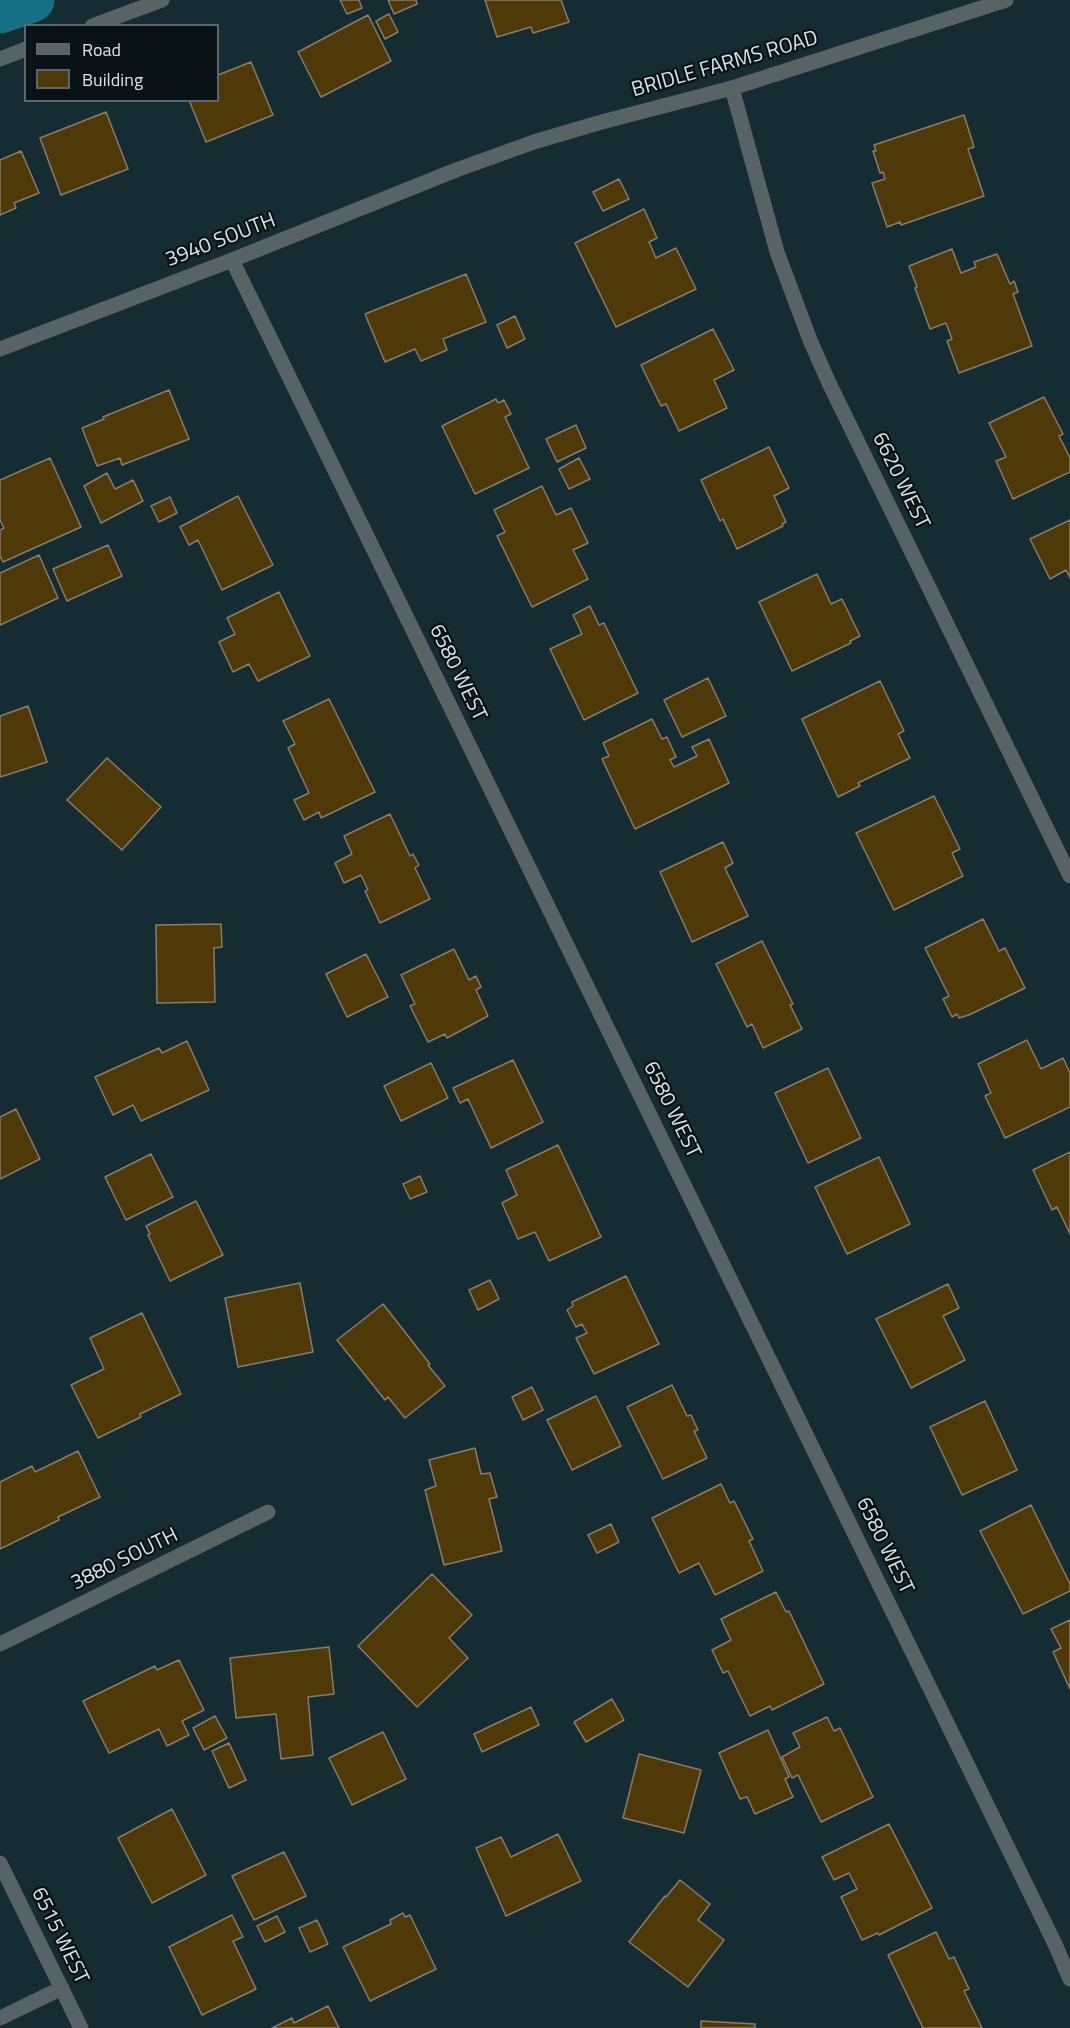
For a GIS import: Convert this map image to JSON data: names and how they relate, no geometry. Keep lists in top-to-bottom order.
{
  "streets": {
    "street": [
      "BRIDLE FARMS ROAD",
      "3940 SOUTH",
      "6620 WEST",
      "6580 WEST",
      "3880 SOUTH",
      "6515 WEST"
    ]
  },
  "crossings": [
    ["BRIDLE FARMS ROAD", "3940 SOUTH"],
    ["BRIDLE FARMS ROAD", "6620 WEST"],
    ["3940 SOUTH", "6580 WEST"]
  ],
  "legend": ["Road", "Building"]
}
